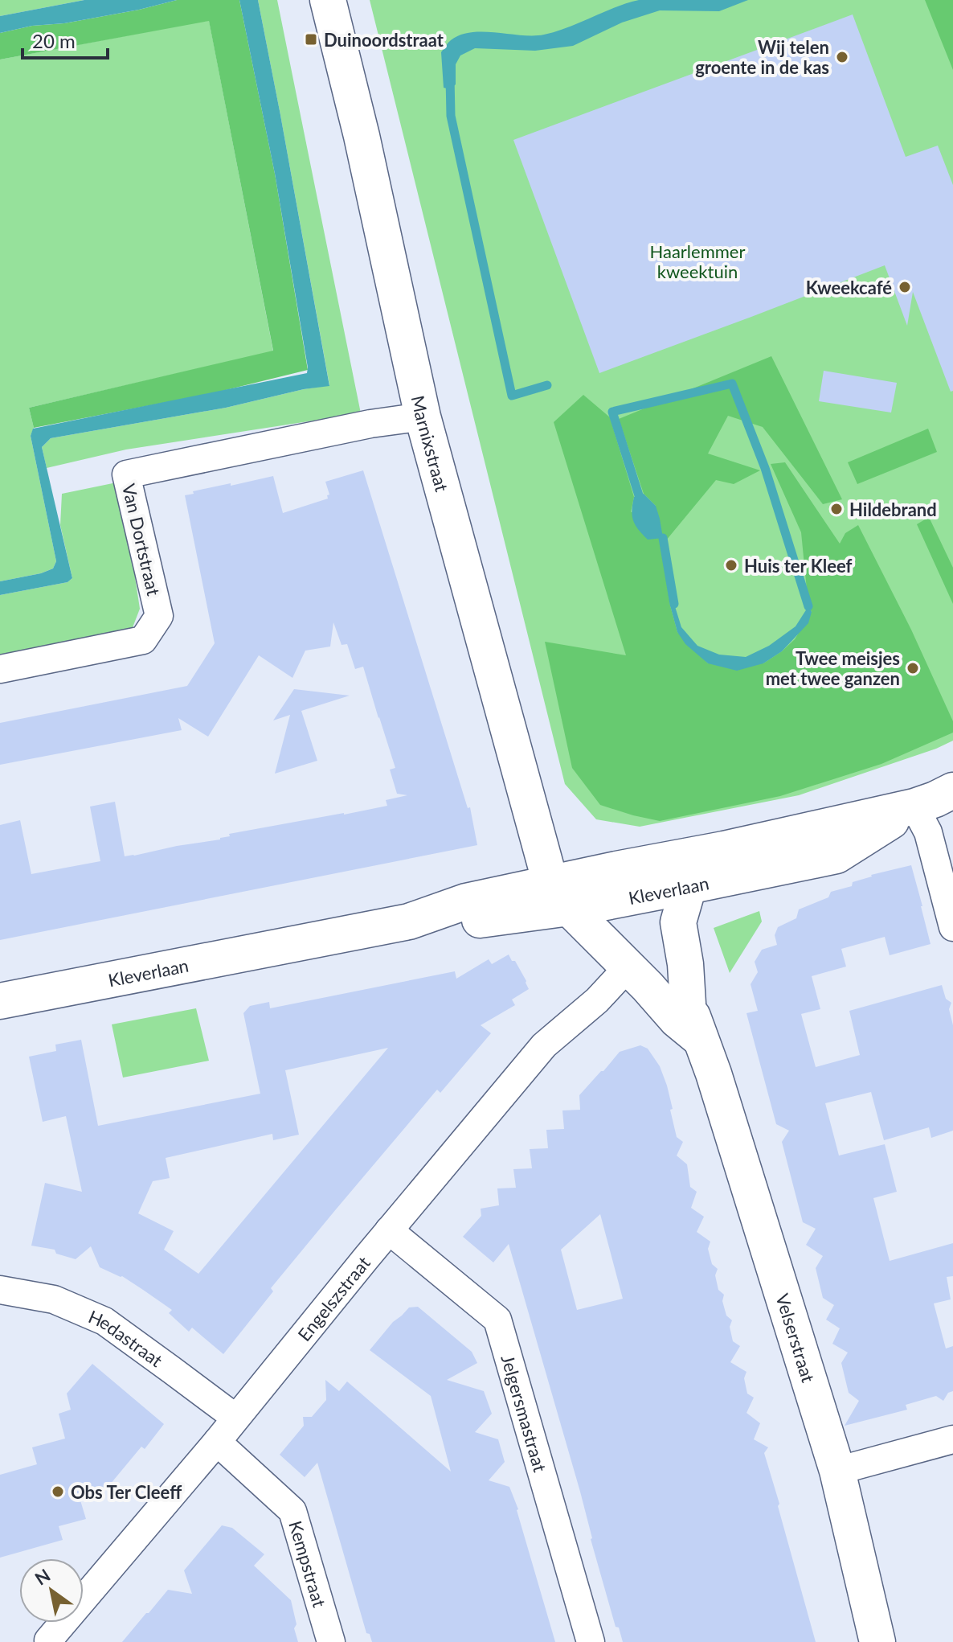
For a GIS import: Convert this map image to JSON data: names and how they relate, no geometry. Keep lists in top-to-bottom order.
{
  "streets": {
    "street": [
      "Marnixstraat",
      "Van Dortstraat",
      "Kleverlaan",
      "Engelszstraat",
      "Velserstraat",
      "Hedastraat",
      "Jelgersmastraat",
      "Kempstraat"
    ]
  },
  "crossings": [
    ["Marnixstraat", "Van Dortstraat"],
    ["Marnixstraat", "Kleverlaan"],
    ["Marnixstraat", "Velserstraat"],
    ["Kleverlaan", "Velserstraat"],
    ["Engelszstraat", "Velserstraat"],
    ["Engelszstraat", "Hedastraat"],
    ["Engelszstraat", "Jelgersmastraat"],
    ["Engelszstraat", "Kempstraat"]
  ],
  "parks": ["Haarlemmer kweektuin"],
  "places": {
    "transit": ["Duinoordstraat"],
    "other": [
      "Wij telen groente in de kas",
      "Kweekcafé",
      "Hildebrand",
      "Huis ter Kleef",
      "Twee meisjes met twee ganzen",
      "Obs Ter Cleeff"
    ]
  },
  "scale_bar": "20 m",
  "north": "top left"
}
